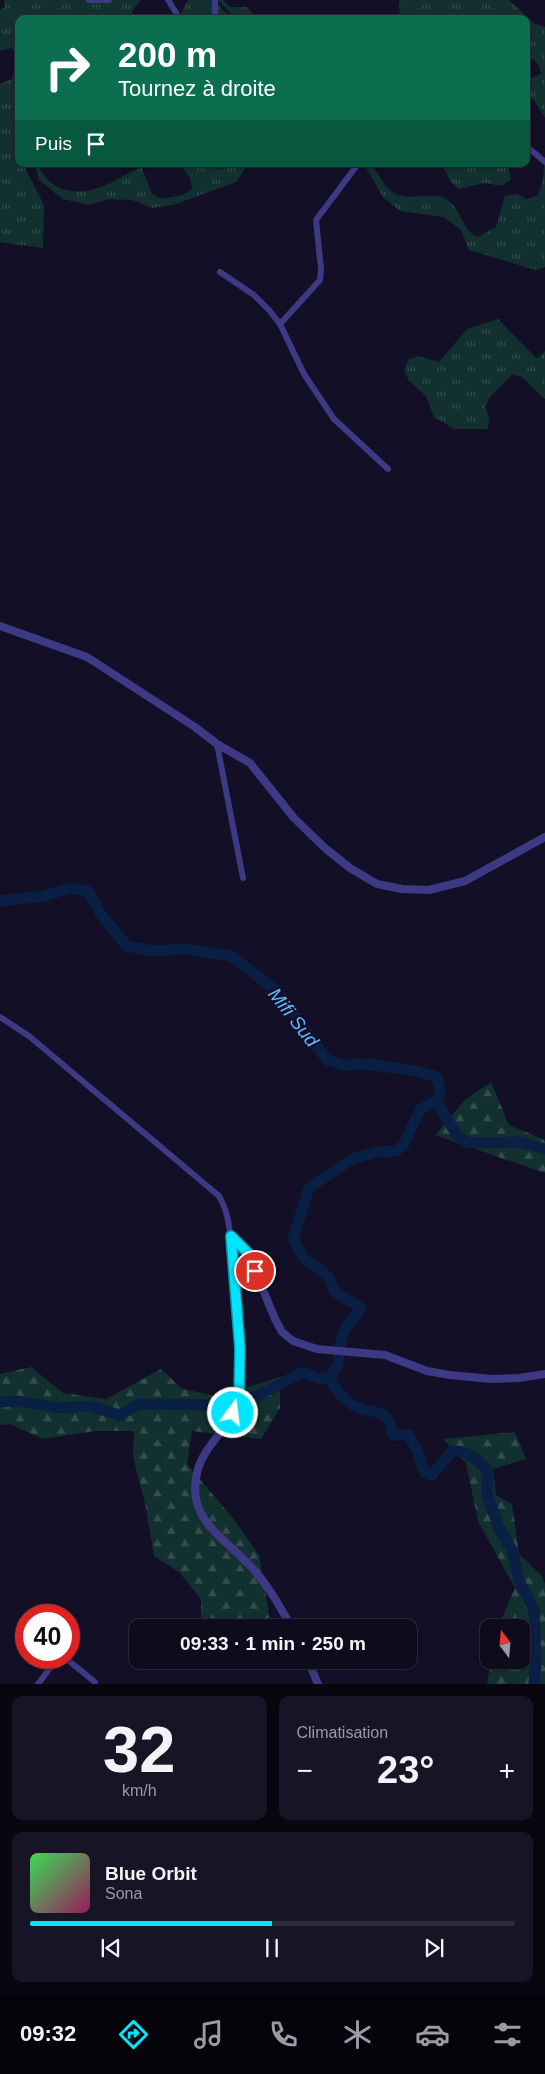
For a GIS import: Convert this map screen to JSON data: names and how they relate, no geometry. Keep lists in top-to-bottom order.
{
  "water": ["Mifi Sud"],
  "north": "top",
  "page": {
    "turn": ["200 m", "Tournez à droite"],
    "then": "Puis",
    "limit": "40",
    "trip": "09:33 · 1 min · 250 m",
    "tile": [
      ["32", "km/h"],
      "Climatisation"
    ],
    "heat": ["−", "23°", "+"],
    "song": ["Blue Orbit", "Sona"],
    "tabs": "09:32"
  }
}
